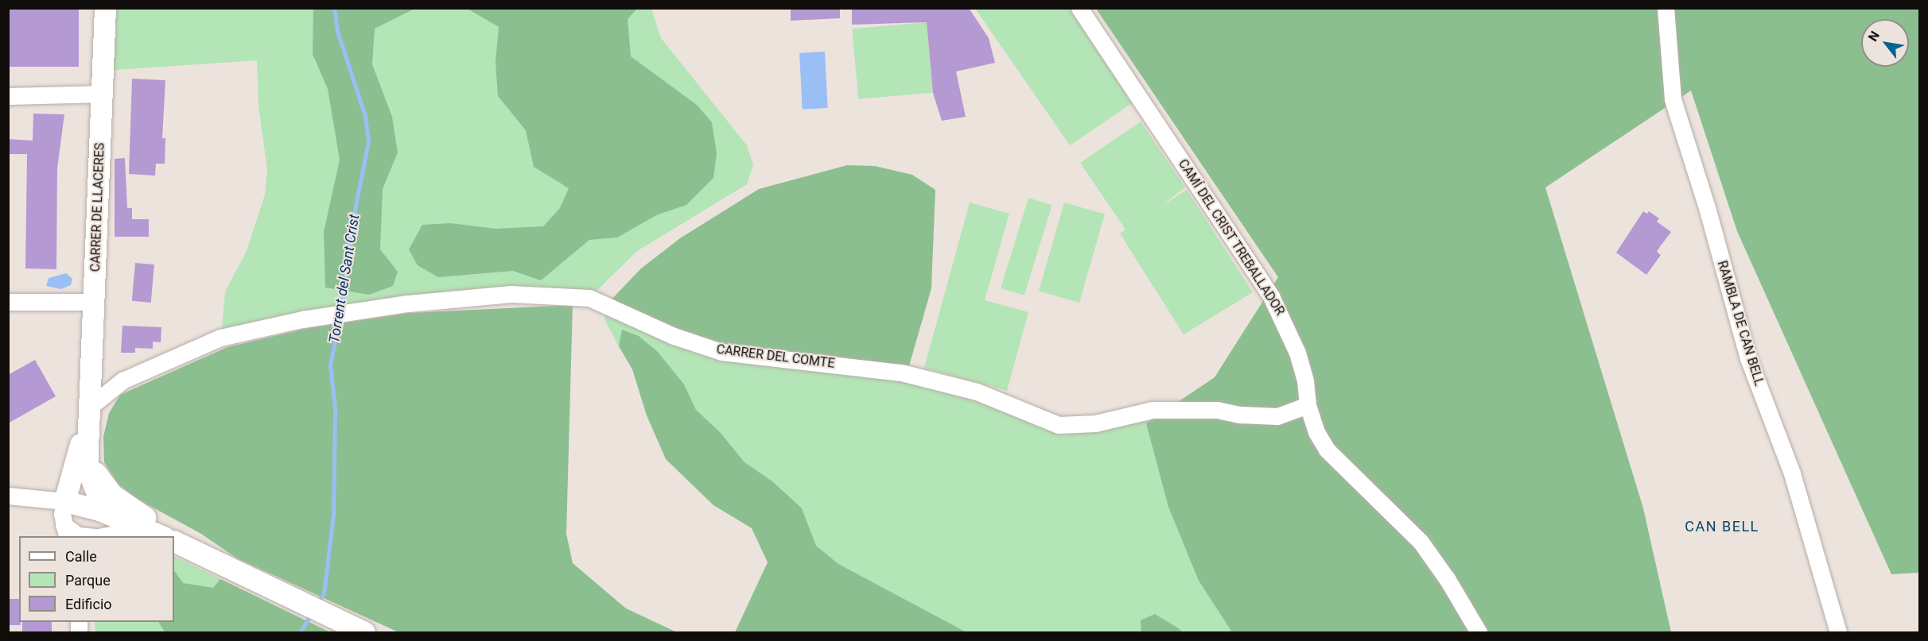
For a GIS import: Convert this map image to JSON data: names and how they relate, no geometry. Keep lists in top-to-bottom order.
{
  "streets": {
    "main road": ["CARRER DE LLACERES"],
    "street": ["CAMÍ DEL CRIST TREBALLADOR", "RAMBLA DE CAN BELL", "CARRER DEL COMTE"]
  },
  "crossings": [
    ["CARRER DE LLACERES", "CARRER DEL COMTE"],
    ["CAMÍ DEL CRIST TREBALLADOR", "CARRER DEL COMTE"]
  ],
  "districts": ["CAN BELL"],
  "water": ["Torrent del Sant Crist"],
  "legend": ["Calle", "Parque", "Edificio"],
  "north": "top left"
}
